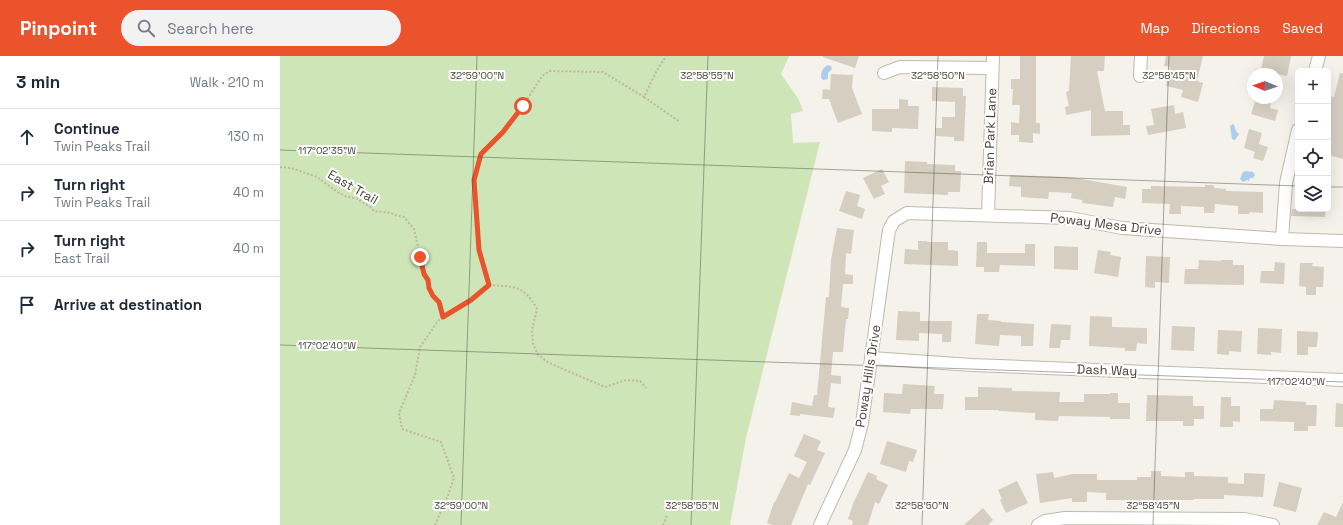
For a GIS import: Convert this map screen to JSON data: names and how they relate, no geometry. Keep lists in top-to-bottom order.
{
  "streets": {
    "street": [
      "Brian Park Lane",
      "Poway Mesa Drive",
      "Dash Way",
      "Poway Hills Drive"
    ],
    "path": ["East Trail"]
  },
  "crossings": [
    ["Brian Park Lane", "Poway Mesa Drive"],
    ["Poway Mesa Drive", "Poway Hills Drive"],
    ["Dash Way", "Poway Hills Drive"]
  ],
  "north": "left",
  "page": {
    "header": "Pinpoint",
    "search": "Search here",
    "nav": ["Map", "Directions", "Saved"],
    "heading": ["3 min", "Walk · 210 m"],
    "map_buttons": ["+", "−"],
    "list": [
      ["Continue", "Twin Peaks Trail", "130 m"],
      ["Turn right", "Twin Peaks Trail", "40 m"],
      ["Turn right", "East Trail", "40 m"],
      "Arrive at destination"
    ]
  },
  "coordinates": [
    "32°59'00\"N",
    "32°58'55\"N",
    "32°58'50\"N",
    "32°58'45\"N",
    "117°02'35\"W",
    "117°02'40\"W"
  ]
}
